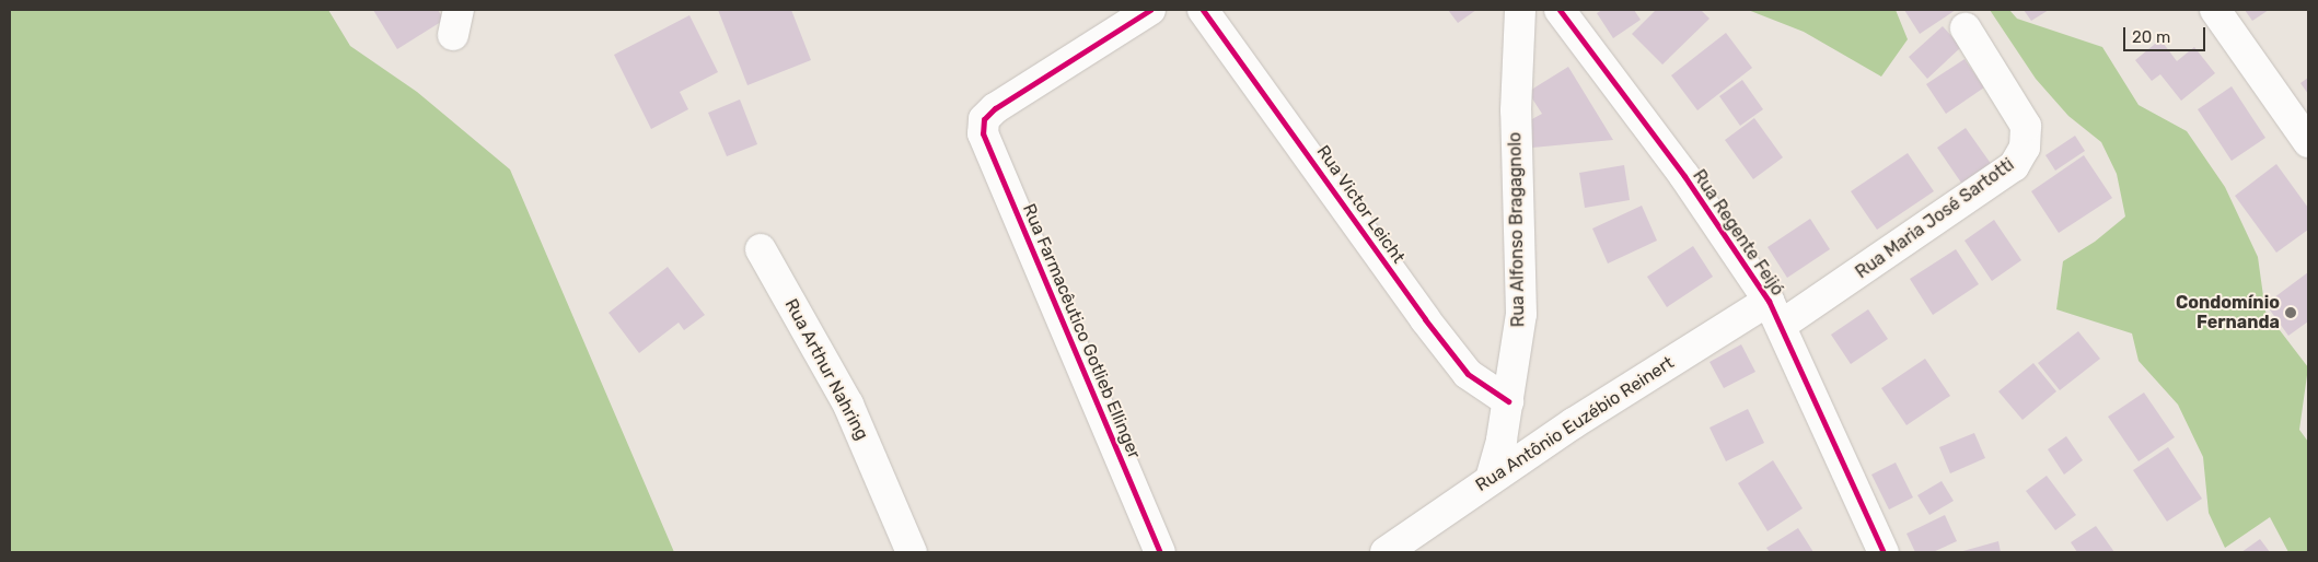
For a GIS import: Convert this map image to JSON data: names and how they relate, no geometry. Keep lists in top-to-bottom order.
{
  "streets": {
    "street": [
      "Rua Victor Leicht",
      "Rua Maria José Sartotti",
      "Rua Alfonso Bragagnolo",
      "Rua Regente Feijó",
      "Rua Farmacêutico Gotlieb Ellinger",
      "Rua Arthur Nahring",
      "Rua Antônio Euzébio Reinert"
    ]
  },
  "crossings": [
    ["Rua Victor Leicht", "Rua Alfonso Bragagnolo"],
    ["Rua Maria José Sartotti", "Rua Regente Feijó"],
    ["Rua Maria José Sartotti", "Rua Antônio Euzébio Reinert"],
    ["Rua Alfonso Bragagnolo", "Rua Antônio Euzébio Reinert"],
    ["Rua Regente Feijó", "Rua Antônio Euzébio Reinert"]
  ],
  "places": ["Condomínio Fernanda"],
  "scale_bar": "20 m"
}
